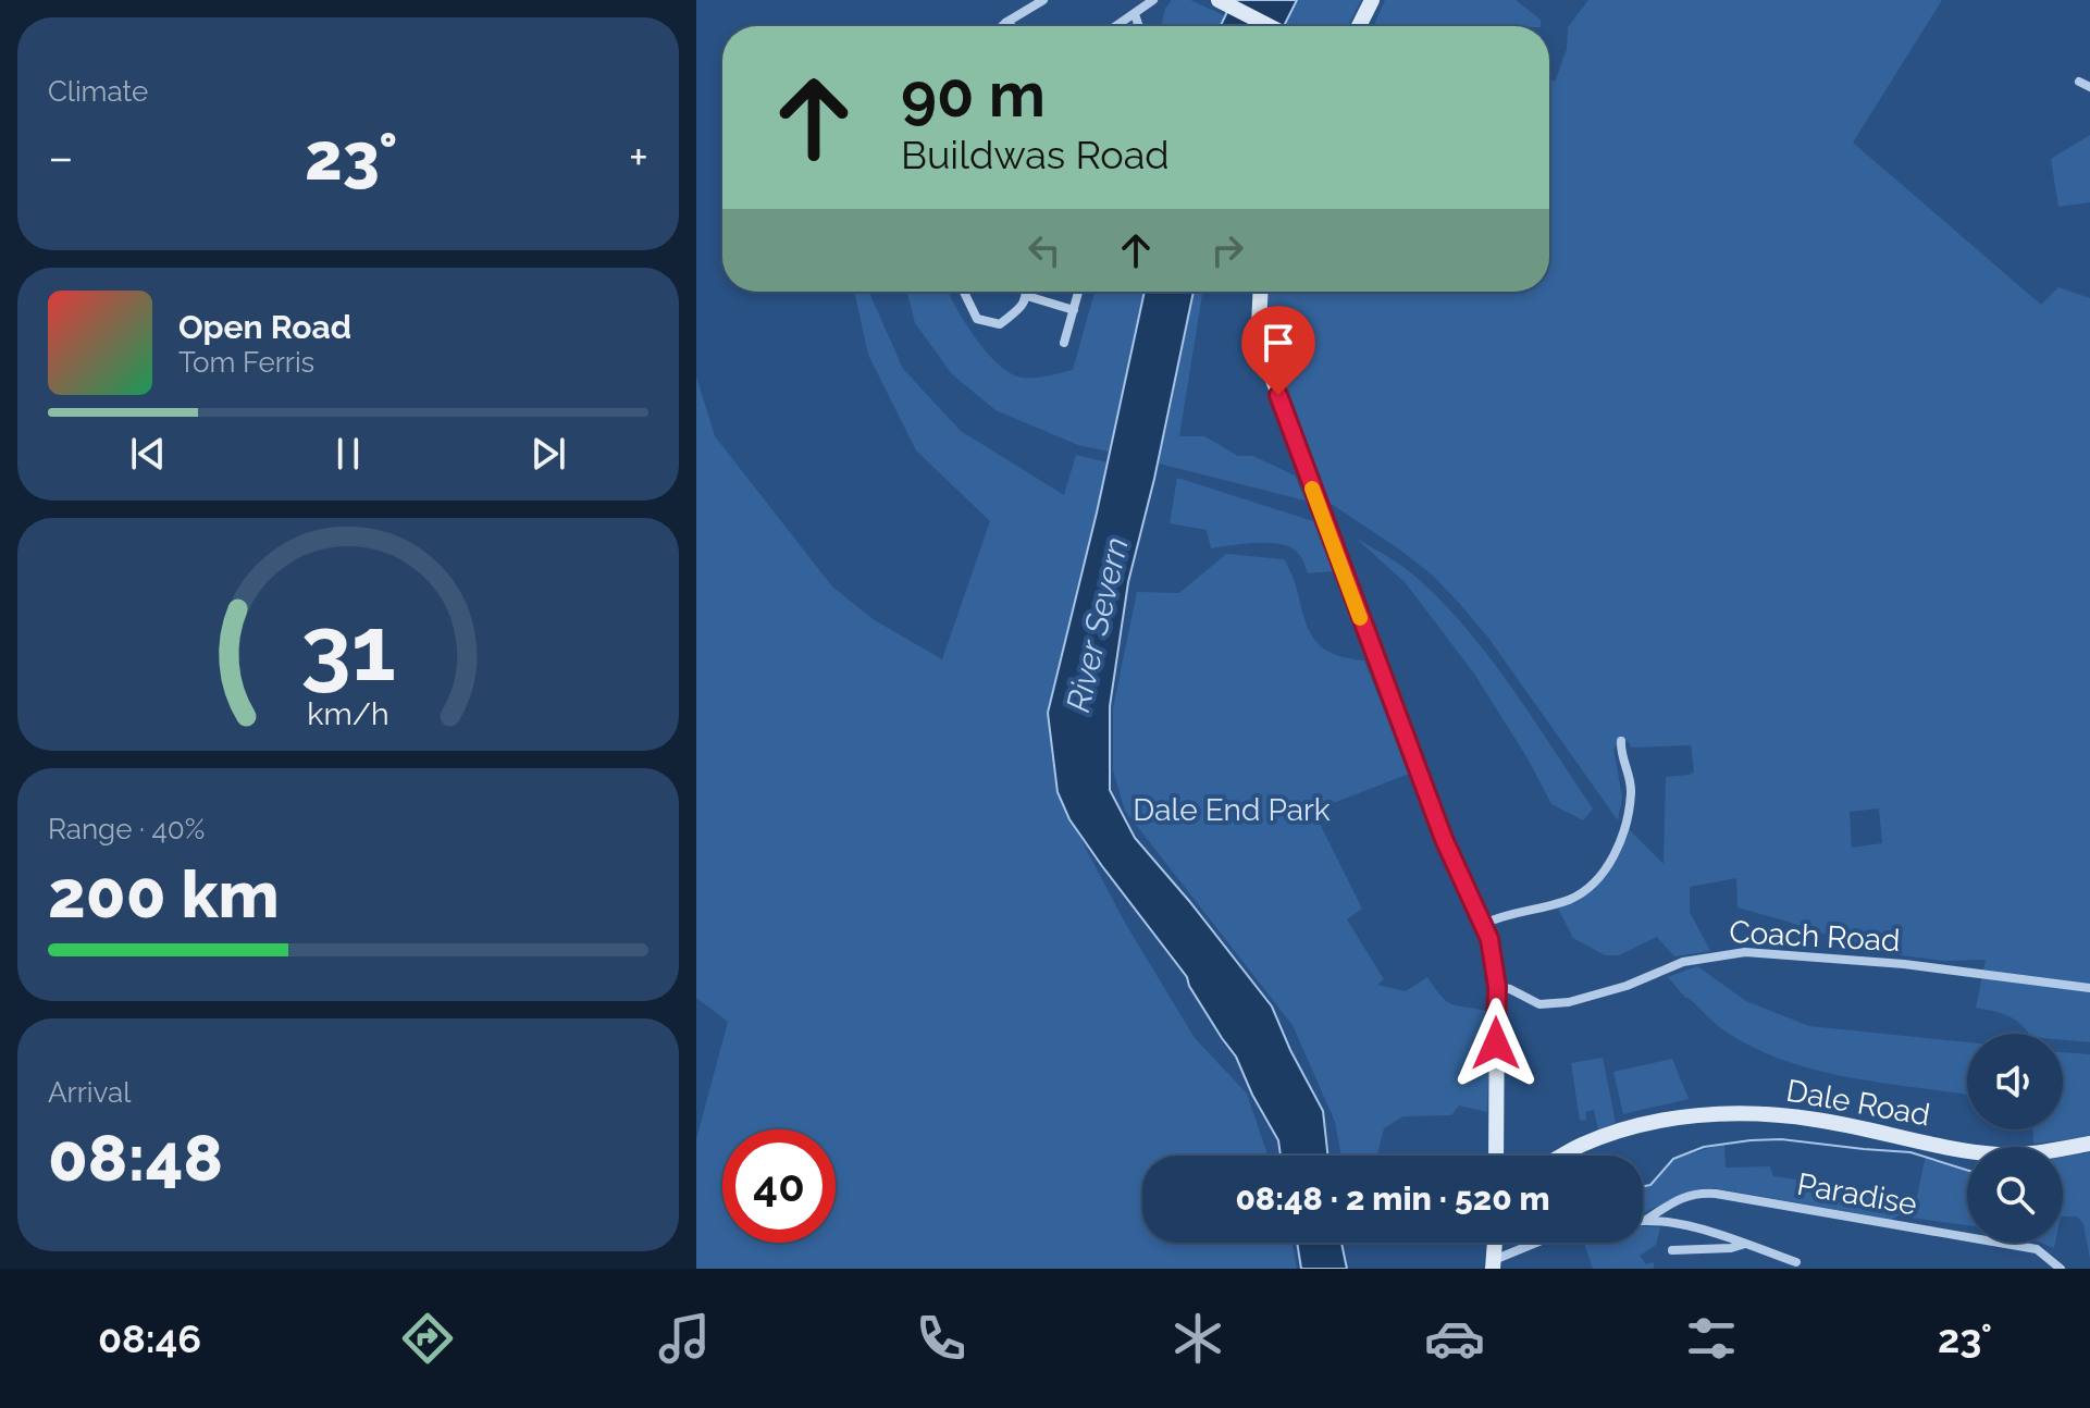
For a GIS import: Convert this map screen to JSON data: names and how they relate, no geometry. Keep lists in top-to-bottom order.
{
  "streets": {
    "street": ["Coach Road", "Dale Road", "Paradise"]
  },
  "water": ["River Severn"],
  "parks": ["Dale End Park"],
  "page": {
    "tile": [
      "Climate",
      ["Range · 40%", "200 km"],
      ["Arrival", "08:48"]
    ],
    "turn": ["90 m", "Buildwas Road"],
    "heat": ["−", "23°", "+"],
    "song": ["Open Road", "Tom Ferris"],
    "limit": "40",
    "trip": "08:48 · 2 min · 520 m",
    "tabs": ["08:46", "23°"],
    "gauge": ["31", "km/h"]
  }
}
